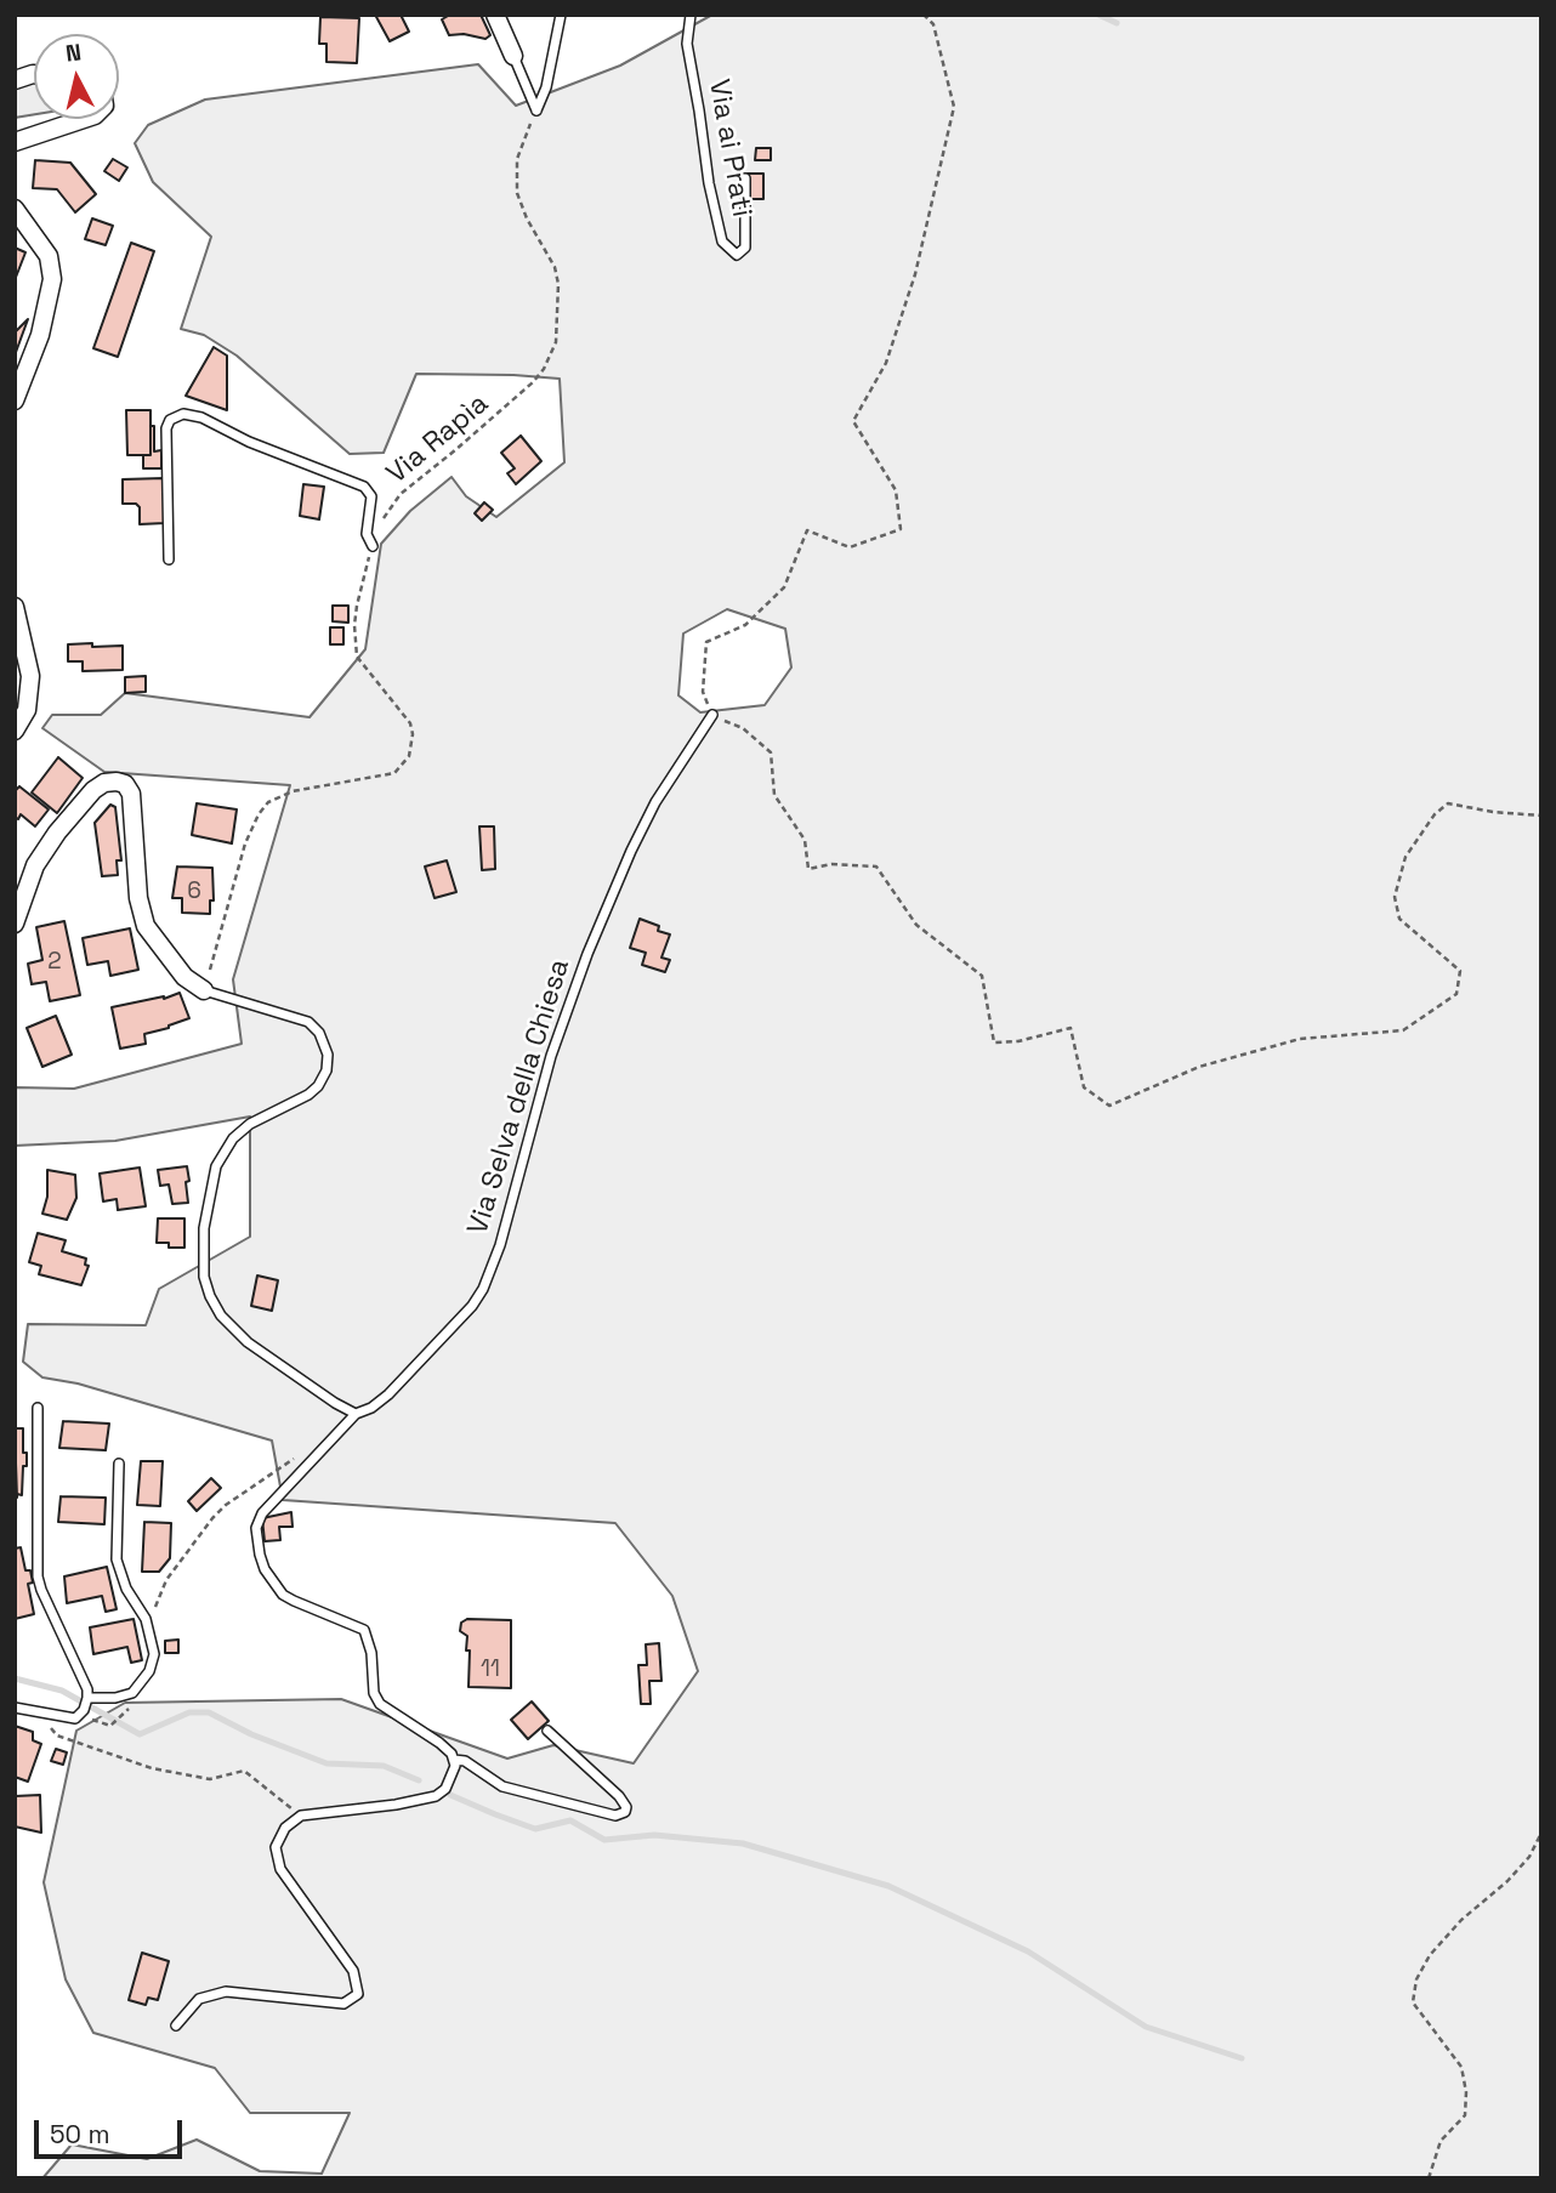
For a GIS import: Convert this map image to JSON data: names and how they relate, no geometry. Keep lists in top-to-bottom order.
{
  "streets": {
    "lane": ["Via ai Prati", "Via Selva della Chiesa"],
    "path": ["Via Rapìa"]
  },
  "house_numbers": ["6", "2", "11"],
  "scale_bar": "50 m",
  "north": "top"
}
